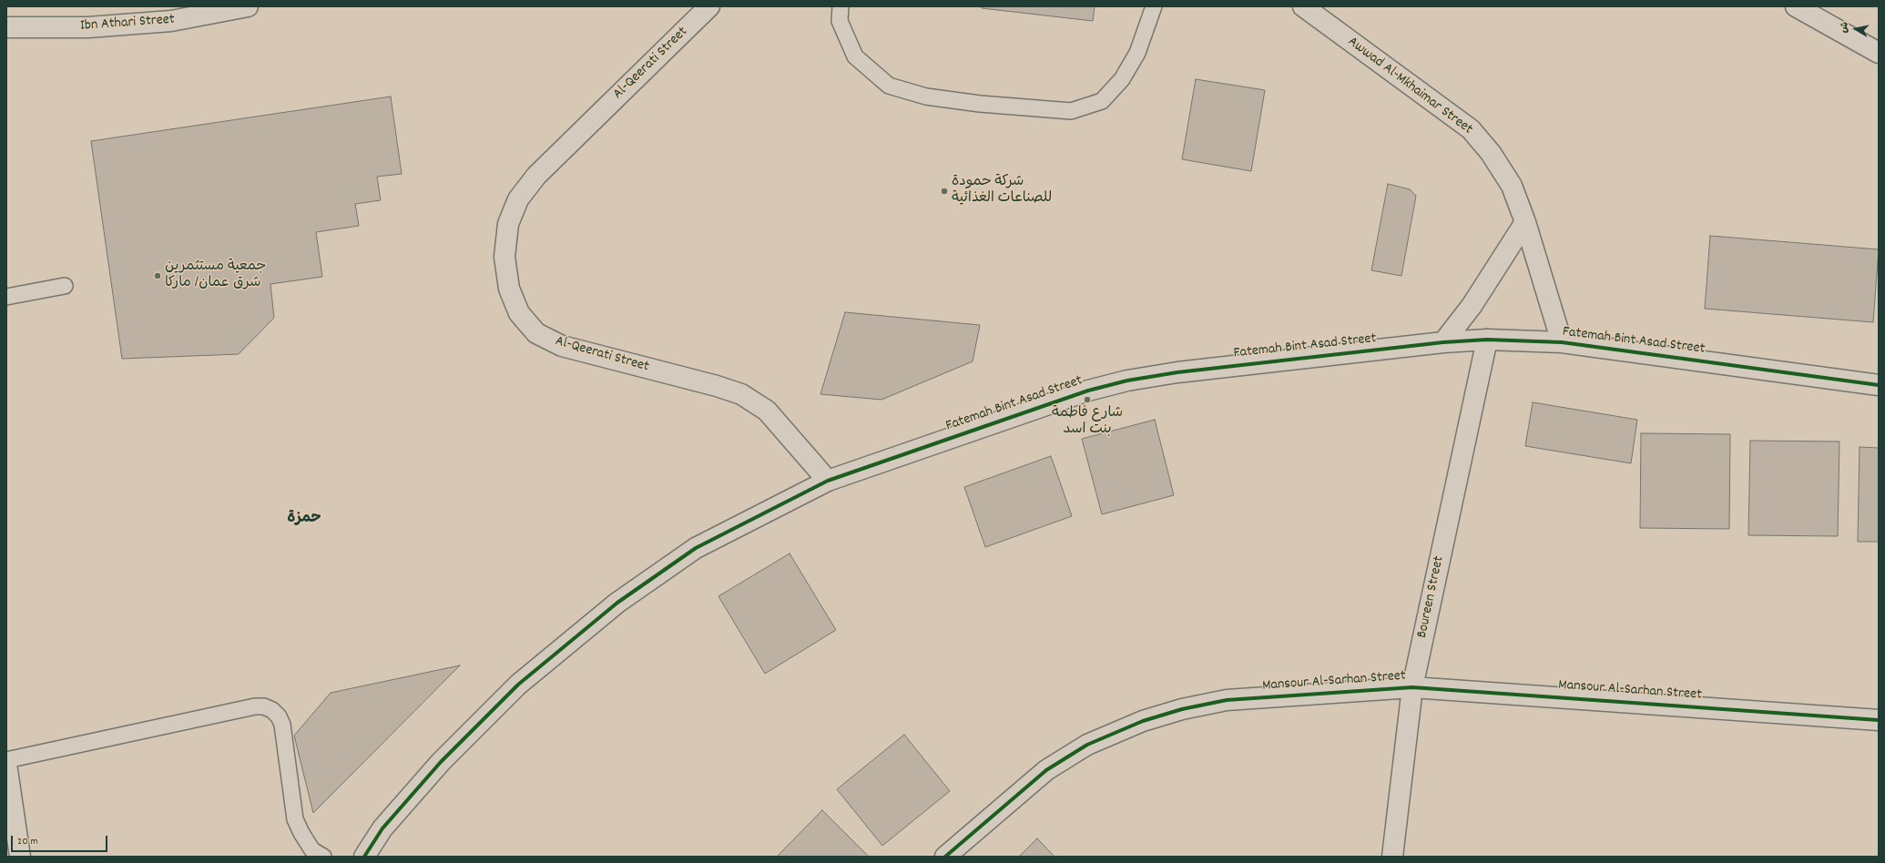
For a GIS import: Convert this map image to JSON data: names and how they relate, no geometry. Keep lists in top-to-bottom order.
{
  "streets": {
    "street": [
      "Ibn Athari Street",
      "Al-Qeerati Street",
      "Awwad Al-Mkhaimar Street",
      "Fatemah Bint Asad Street",
      "Boureen Street",
      "Mansour Al-Sarhan Street"
    ]
  },
  "crossings": [
    ["Al-Qeerati Street", "Fatemah Bint Asad Street"],
    ["Awwad Al-Mkhaimar Street", "Fatemah Bint Asad Street"],
    ["Fatemah Bint Asad Street", "Boureen Street"],
    ["Boureen Street", "Mansour Al-Sarhan Street"]
  ],
  "districts": ["حمزة"],
  "places": ["شركة حمودة للصناعات الغذائية", "جمعية مستثمرين شرق عمان/ ماركا", "شارع فاطمة بنت اسد"],
  "scale_bar": "20 m",
  "north": "left"
}
